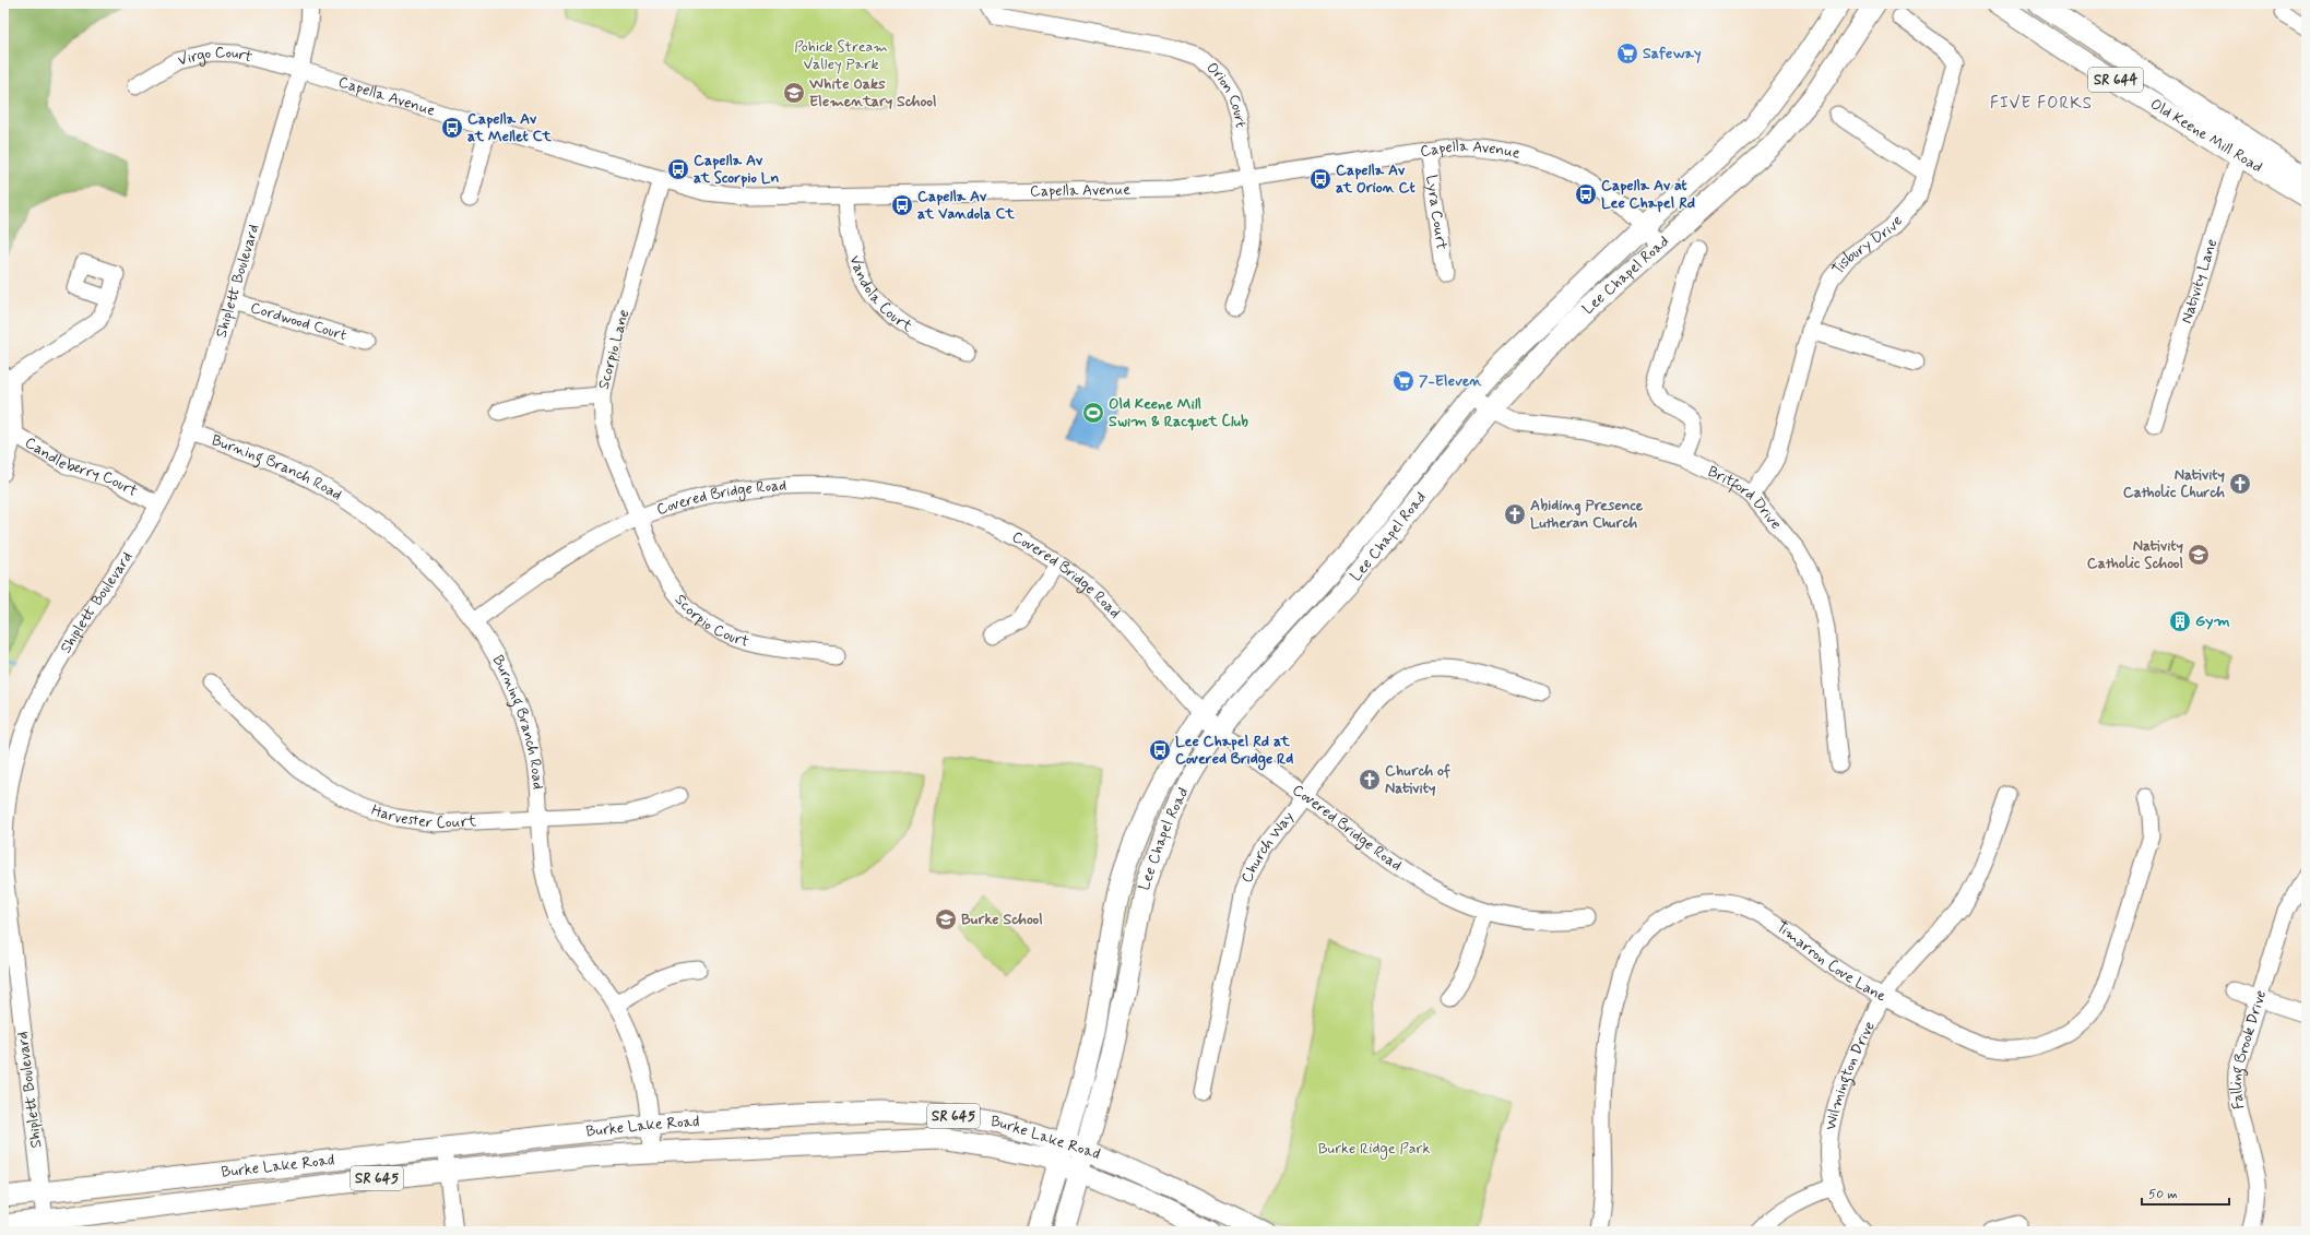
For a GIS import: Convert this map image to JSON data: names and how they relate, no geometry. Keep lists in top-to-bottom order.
{
  "streets": {
    "main road": [
      "SR 644",
      "Old Keene Mill Road",
      "Lee Chapel Road",
      "SR 645",
      "Burke Lake Road"
    ],
    "street": [
      "Virgo Court",
      "Capella Avenue",
      "Orion Court",
      "Lyra Court",
      "Tisbury Drive",
      "Shiplett Boulevard",
      "Nativity Lane",
      "Vandola Court",
      "Cordwood Court",
      "Scorpio Lane",
      "Candleberry Court",
      "Burning Branch Road",
      "Covered Bridge Road",
      "Britford Drive",
      "Scorpio Court",
      "Harvester Court",
      "Church Way",
      "Timarron Cove Lane",
      "Falling Brook Drive",
      "Wilmington Drive"
    ]
  },
  "crossings": [
    ["Virgo Court", "Capella Avenue"],
    ["Virgo Court", "Shiplett Boulevard"],
    ["Capella Avenue", "Orion Court"],
    ["Capella Avenue", "Lyra Court"],
    ["Capella Avenue", "Lee Chapel Road"],
    ["Capella Avenue", "Shiplett Boulevard"],
    ["Capella Avenue", "Vandola Court"],
    ["Capella Avenue", "Scorpio Lane"],
    ["Old Keene Mill Road", "Nativity Lane"],
    ["Tisbury Drive", "Britford Drive"],
    ["Lee Chapel Road", "Covered Bridge Road"],
    ["Lee Chapel Road", "Britford Drive"],
    ["Lee Chapel Road", "Burke Lake Road"],
    ["Shiplett Boulevard", "Cordwood Court"],
    ["Shiplett Boulevard", "Candleberry Court"],
    ["Shiplett Boulevard", "Burning Branch Road"],
    ["Shiplett Boulevard", "Burke Lake Road"],
    ["Scorpio Lane", "Covered Bridge Road"],
    ["Scorpio Lane", "Scorpio Court"],
    ["Burning Branch Road", "Covered Bridge Road"],
    ["Burning Branch Road", "Harvester Court"],
    ["Burning Branch Road", "Burke Lake Road"],
    ["Covered Bridge Road", "Scorpio Court"],
    ["Covered Bridge Road", "Church Way"],
    ["Timarron Cove Lane", "Wilmington Drive"]
  ],
  "districts": ["FIVE FORKS"],
  "parks": ["Pohick Stream Valley Park", "Burke Ridge Park"],
  "places": {
    "supermarket": ["Safeway", "7-Eleven"],
    "school or university": ["White Oaks Elementary School", "Nativity Catholic School", "Burke School"],
    "bus stop": [
      "Capella Av at Mellet Ct",
      "Capella Av at Scorpio Ln",
      "Capella Av at Orion Ct",
      "Capella Av at Lee Chapel Rd",
      "Capella Av at Vandola Ct",
      "Lee Chapel Rd at Covered Bridge Rd"
    ],
    "sports": ["Old Keene Mill Swim & Racquet Club"],
    "church": ["Nativity Catholic Church", "Abiding Presence Lutheran Church", "Church of Nativity"],
    "building": ["Gym"]
  },
  "scale_bar": "50 m"
}
